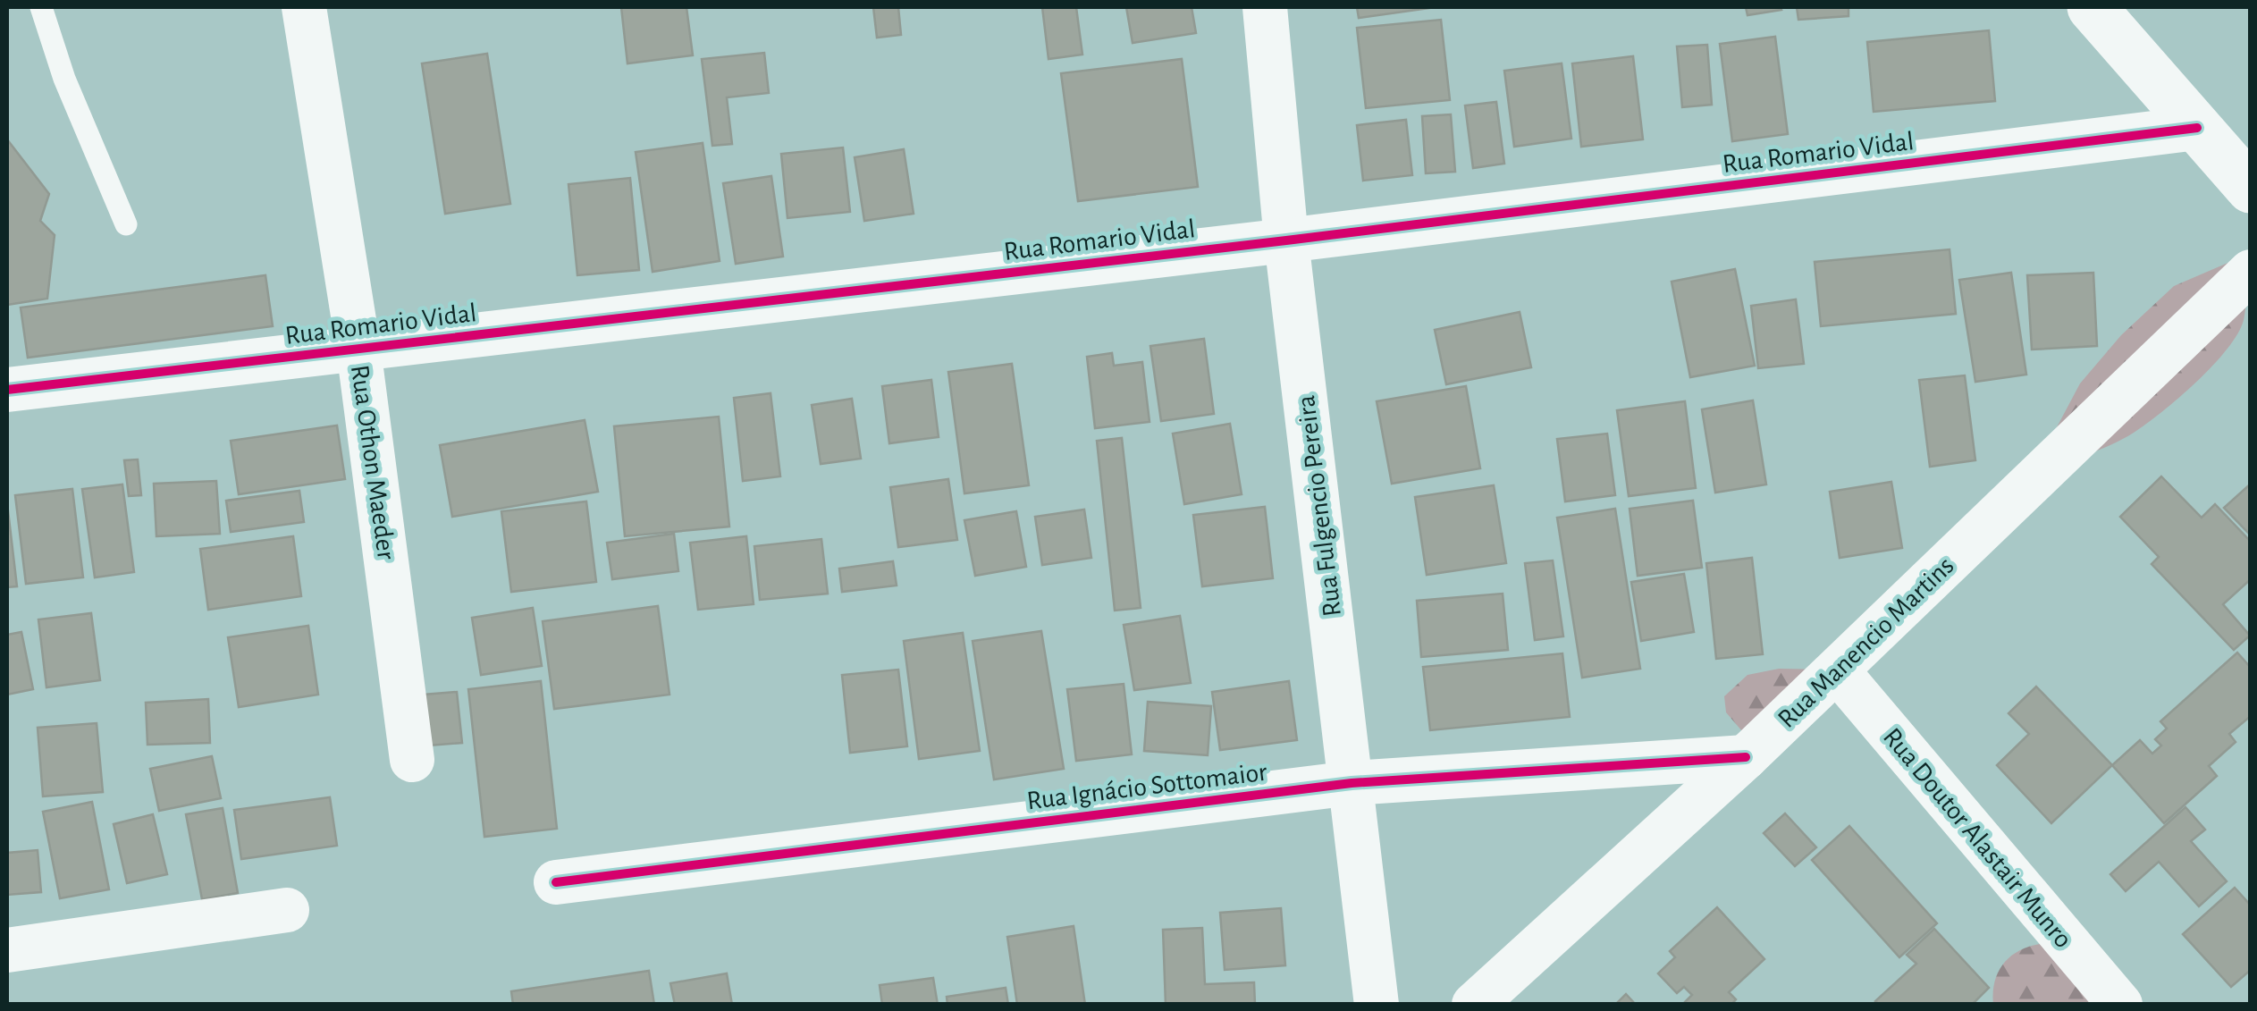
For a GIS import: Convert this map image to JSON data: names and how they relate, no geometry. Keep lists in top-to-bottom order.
{
  "streets": {
    "street": [
      "Rua Romario Vidal",
      "Rua Othon Maeder",
      "Rua Fulgencio Pereira",
      "Rua Manencio Martins",
      "Rua Ignácio Sottomaior",
      "Rua Doutor Alastair Munro"
    ]
  },
  "crossings": [
    ["Rua Romario Vidal", "Rua Othon Maeder"],
    ["Rua Romario Vidal", "Rua Fulgencio Pereira"],
    ["Rua Fulgencio Pereira", "Rua Ignácio Sottomaior"],
    ["Rua Manencio Martins", "Rua Ignácio Sottomaior"],
    ["Rua Manencio Martins", "Rua Doutor Alastair Munro"]
  ]
}
